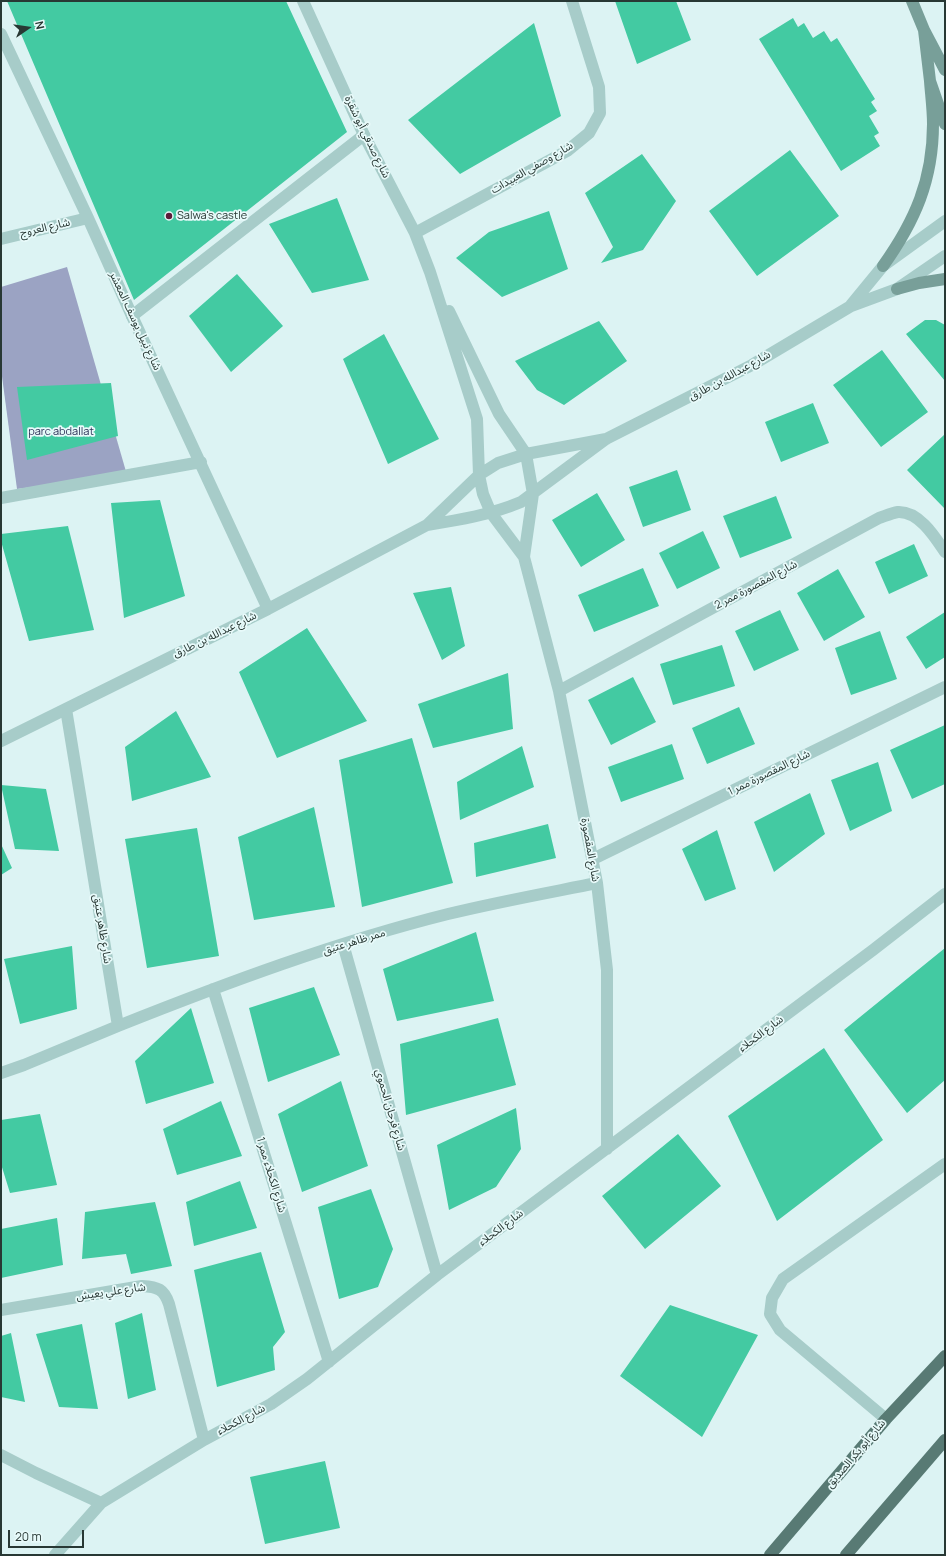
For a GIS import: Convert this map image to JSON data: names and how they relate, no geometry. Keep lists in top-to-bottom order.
{
  "streets": {
    "main road": ["شارع أبو بكر الصديق"],
    "street": [
      "شارع صدقي أبو شقرة",
      "شارع وصفي العبيدات",
      "شارع العروج",
      "شارع نبيل يوسف المعشر",
      "شارع عبدالله بن طارق",
      "شارع المقصورة ممر 2",
      "شارع المقصورة ممر 1",
      "شارع المقصورة",
      "شارع ظاهر عتيق",
      "ممر ظاهر عتيق",
      "شارع الكحلاء",
      "شارع فرحان الحموي",
      "شارع الكحلاء ممر 1",
      "شارع علي يعيش"
    ]
  },
  "crossings": [
    ["شارع صدقي أبو شقرة", "شارع وصفي العبيدات"],
    ["شارع صدقي أبو شقرة", "شارع عبدالله بن طارق"],
    ["شارع صدقي أبو شقرة", "شارع المقصورة"],
    ["شارع العروج", "شارع نبيل يوسف المعشر"],
    ["شارع نبيل يوسف المعشر", "شارع عبدالله بن طارق"],
    ["شارع عبدالله بن طارق", "شارع المقصورة"],
    ["شارع عبدالله بن طارق", "شارع ظاهر عتيق"],
    ["شارع المقصورة ممر 2", "شارع المقصورة"],
    ["شارع المقصورة ممر 1", "شارع المقصورة"],
    ["شارع المقصورة", "ممر ظاهر عتيق"],
    ["شارع المقصورة", "شارع الكحلاء"],
    ["شارع ظاهر عتيق", "ممر ظاهر عتيق"],
    ["ممر ظاهر عتيق", "شارع فرحان الحموي"],
    ["ممر ظاهر عتيق", "شارع الكحلاء ممر 1"],
    ["شارع الكحلاء", "شارع فرحان الحموي"],
    ["شارع الكحلاء", "شارع الكحلاء ممر 1"],
    ["شارع الكحلاء", "شارع علي يعيش"]
  ],
  "parks": ["parc abdallat"],
  "places": ["Salwa's castle"],
  "scale_bar": "20 m",
  "north": "right"
}
